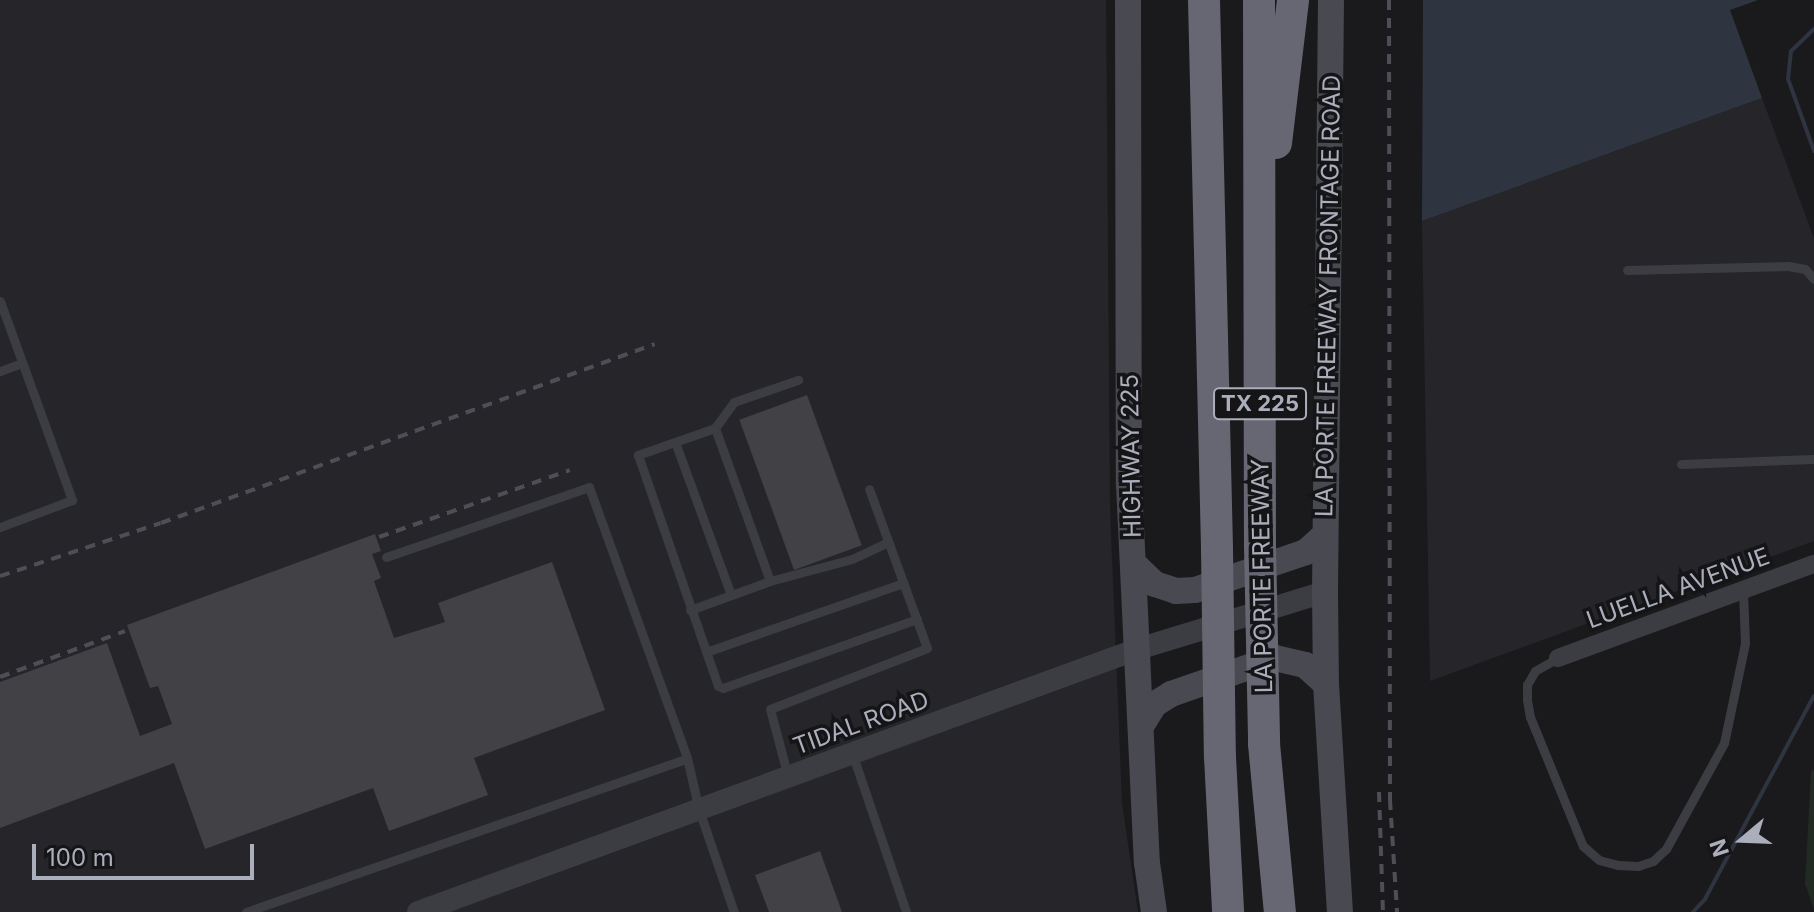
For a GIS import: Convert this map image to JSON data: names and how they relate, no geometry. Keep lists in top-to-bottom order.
{
  "streets": {
    "highway": ["TX 225", "LA PORTE FREEWAY"],
    "main road": ["LA PORTE FREEWAY FRONTAGE ROAD", "HIGHWAY 225"],
    "street": ["LUELLA AVENUE", "TIDAL ROAD"]
  },
  "crossings": [
    ["LA PORTE FREEWAY FRONTAGE ROAD", "TIDAL ROAD"],
    ["HIGHWAY 225", "TIDAL ROAD"]
  ],
  "scale_bar": "100 m",
  "north": "left"
}
